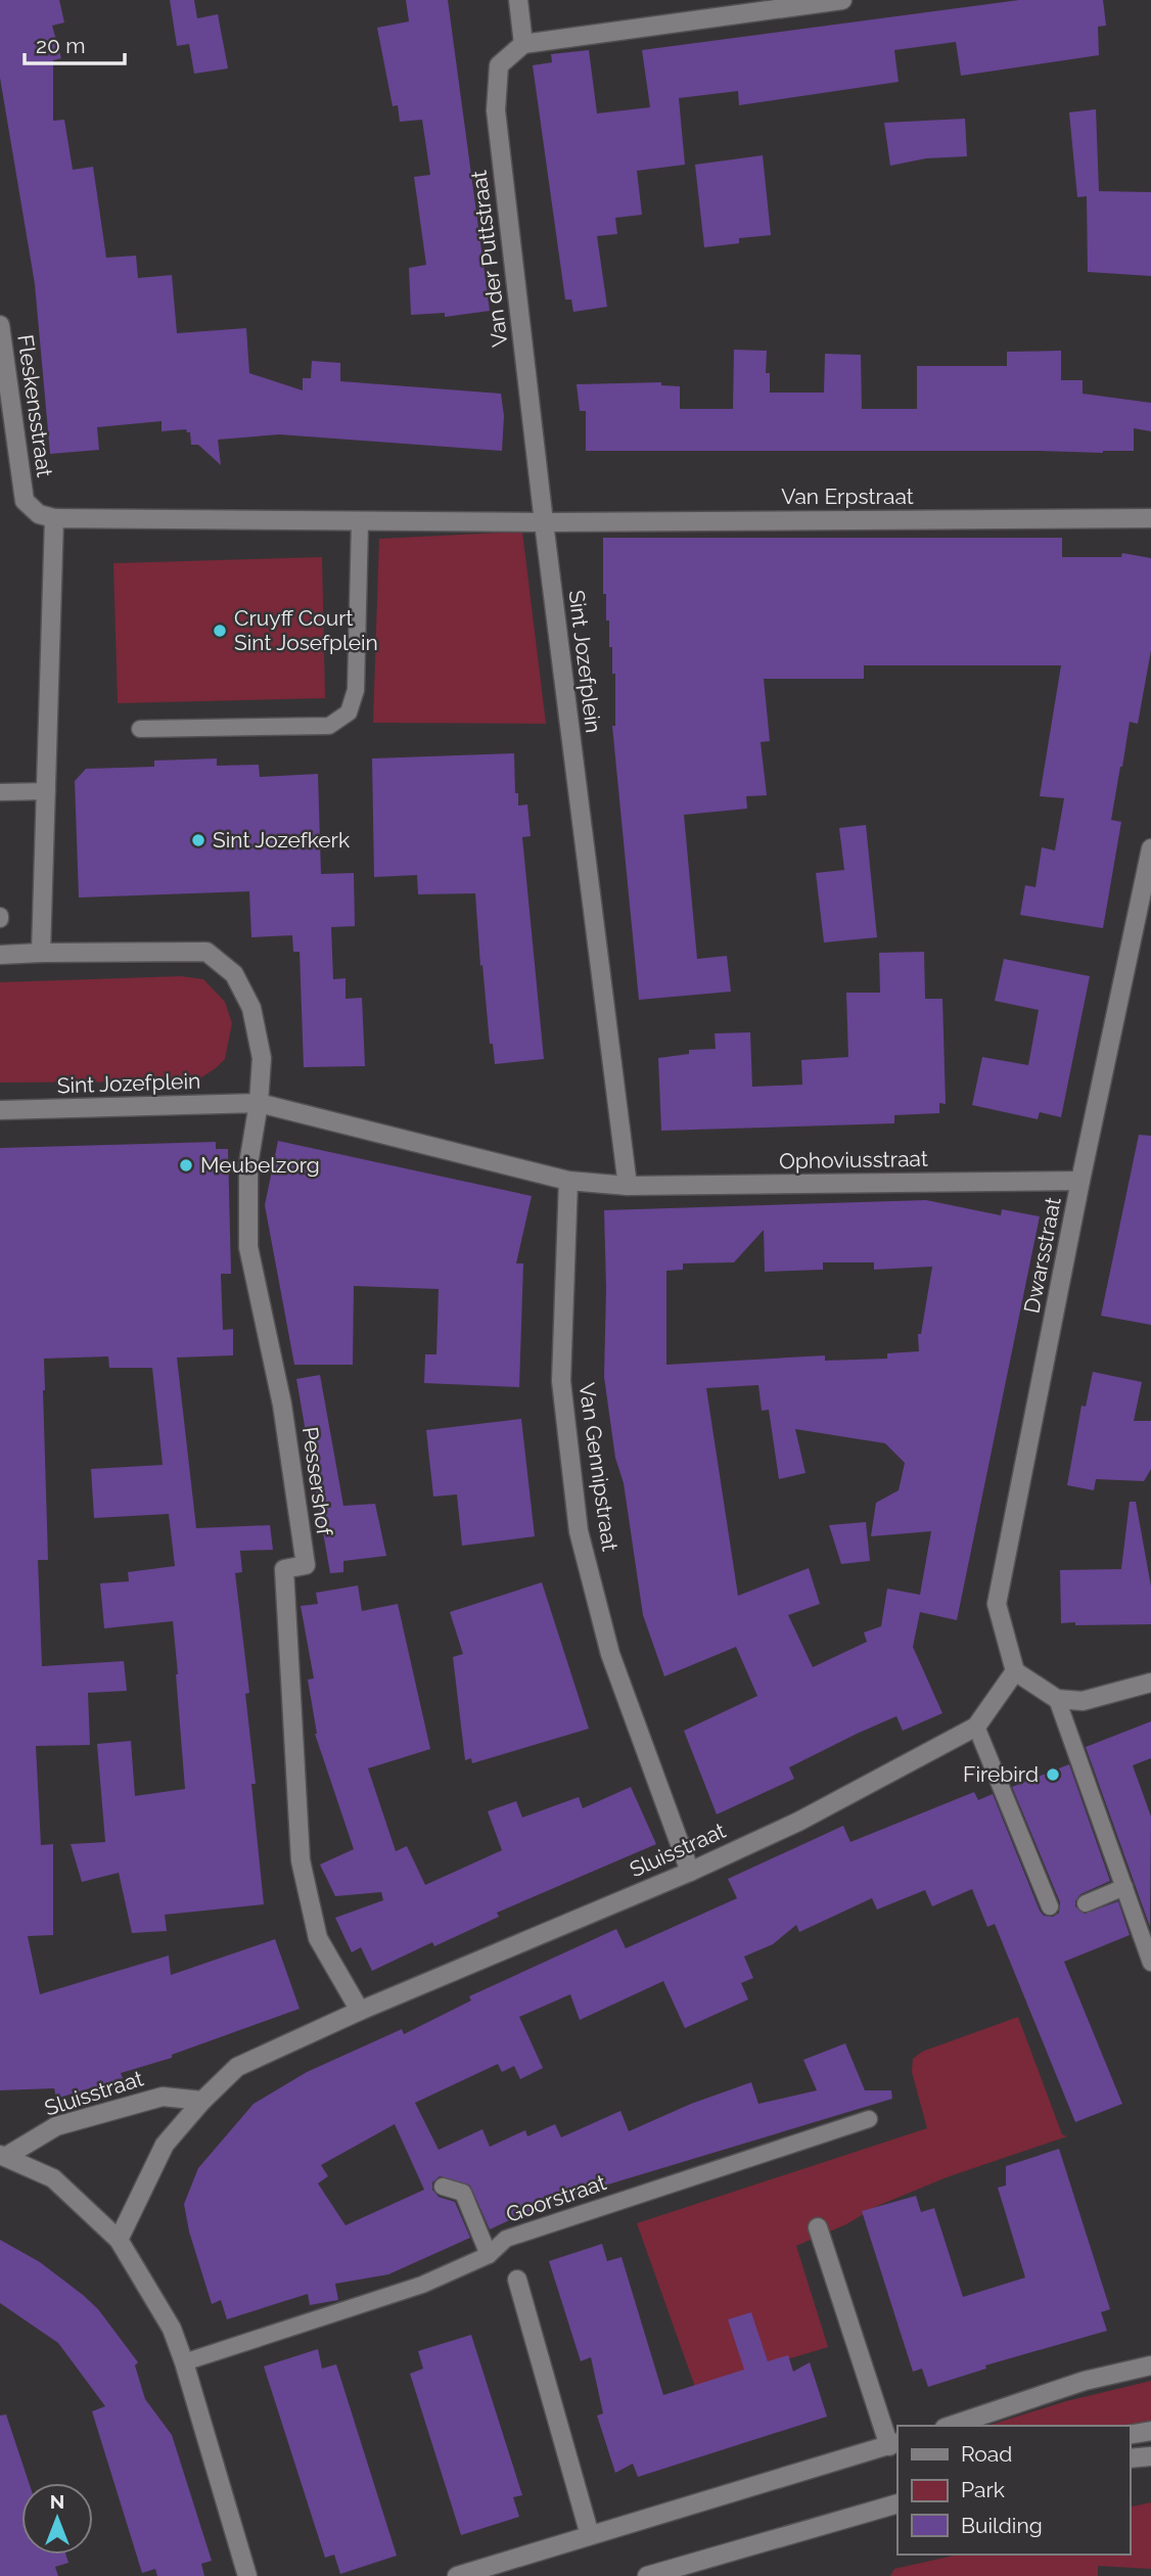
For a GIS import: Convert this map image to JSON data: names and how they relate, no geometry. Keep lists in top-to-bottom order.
{
  "streets": {
    "street": [
      "Van der Puttstraat",
      "Fleskensstraat",
      "Van Erpstraat",
      "Sint Jozefplein",
      "Ophoviusstraat",
      "Dwarsstraat",
      "Van Gennipstraat",
      "Pessershof",
      "Sluisstraat"
    ],
    "lane": ["Goorstraat"]
  },
  "crossings": [
    ["Van der Puttstraat", "Van Erpstraat"],
    ["Van der Puttstraat", "Sint Jozefplein"],
    ["Van Erpstraat", "Sint Jozefplein"],
    ["Sint Jozefplein", "Ophoviusstraat"],
    ["Sint Jozefplein", "Van Gennipstraat"],
    ["Sint Jozefplein", "Pessershof"],
    ["Ophoviusstraat", "Dwarsstraat"],
    ["Dwarsstraat", "Sluisstraat"],
    ["Van Gennipstraat", "Sluisstraat"],
    ["Pessershof", "Sluisstraat"]
  ],
  "places": [
    "Cruyff Court Sint Josefplein",
    "Sint Jozefkerk",
    "Meubelzorg",
    "Firebird"
  ],
  "legend": ["Road", "Park", "Building"],
  "scale_bar": "20 m",
  "north": "top"
}
